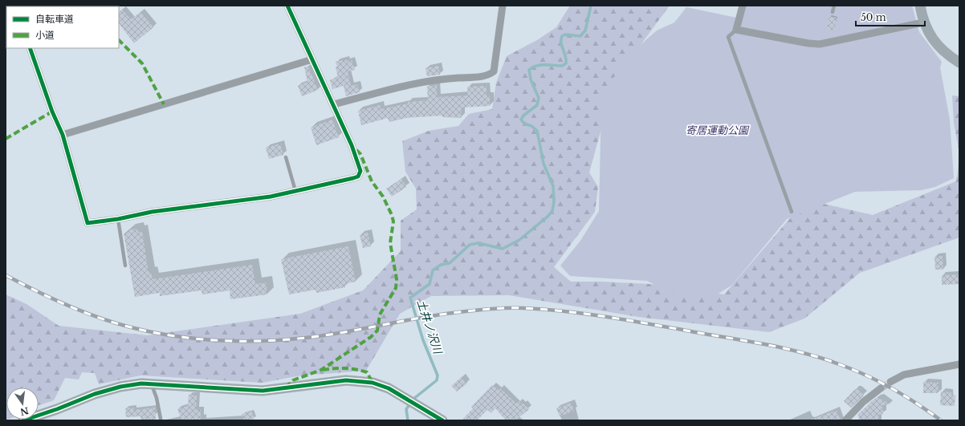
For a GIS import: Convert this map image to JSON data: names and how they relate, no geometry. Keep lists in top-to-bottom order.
{
  "water": ["土井ノ沢川"],
  "parks": ["寄居運動公園"],
  "legend": ["自転車道", "小道"],
  "scale_bar": "50 m",
  "north": "bottom"
}
